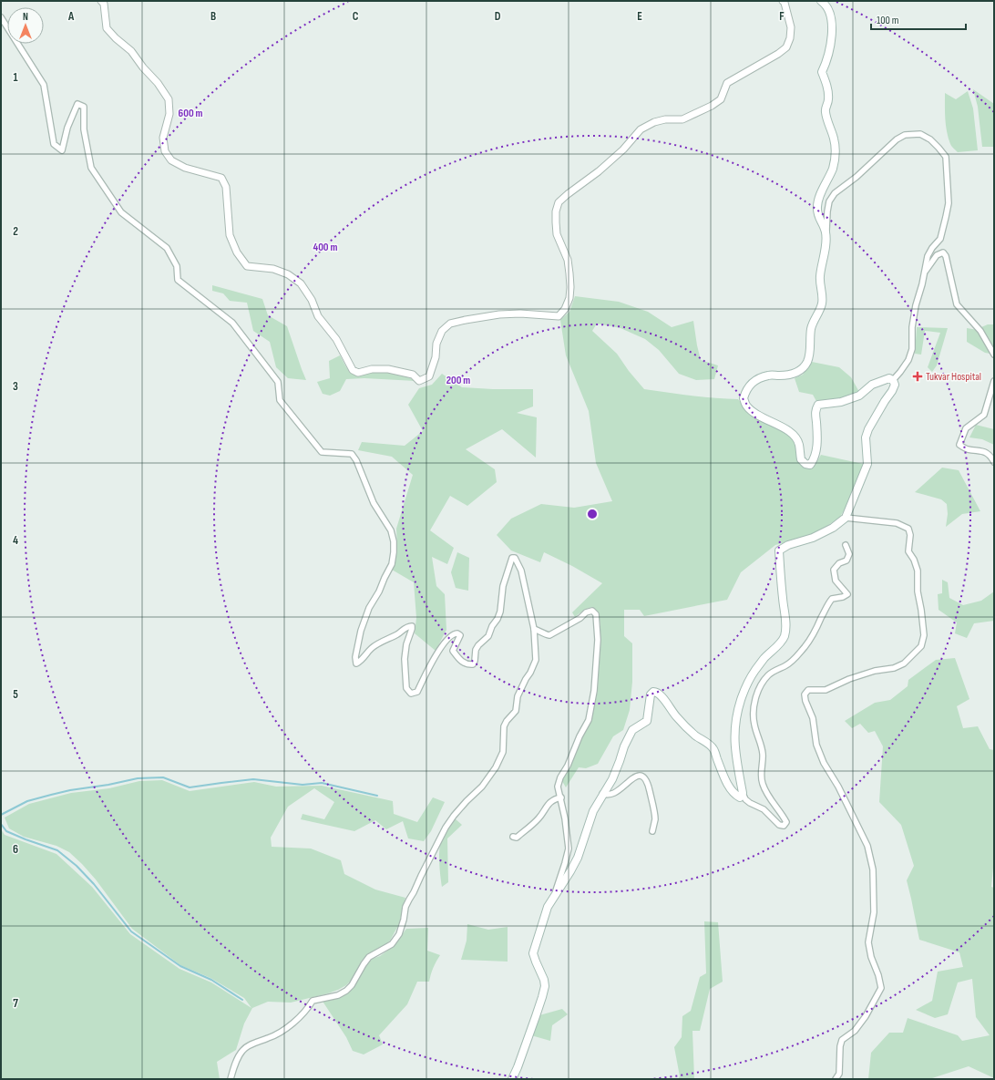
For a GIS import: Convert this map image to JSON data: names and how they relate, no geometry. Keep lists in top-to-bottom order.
{
  "places": {
    "health": ["Tukvar Hospital"]
  },
  "scale_bar": "100 m",
  "north": "top",
  "grid": {
    "columns": [
      "A",
      "B",
      "C",
      "D",
      "E",
      "F"
    ],
    "rows": [
      "1",
      "2",
      "3",
      "4",
      "5",
      "6",
      "7"
    ]
  },
  "rings": ["600 m", "400 m", "200 m"]
}
